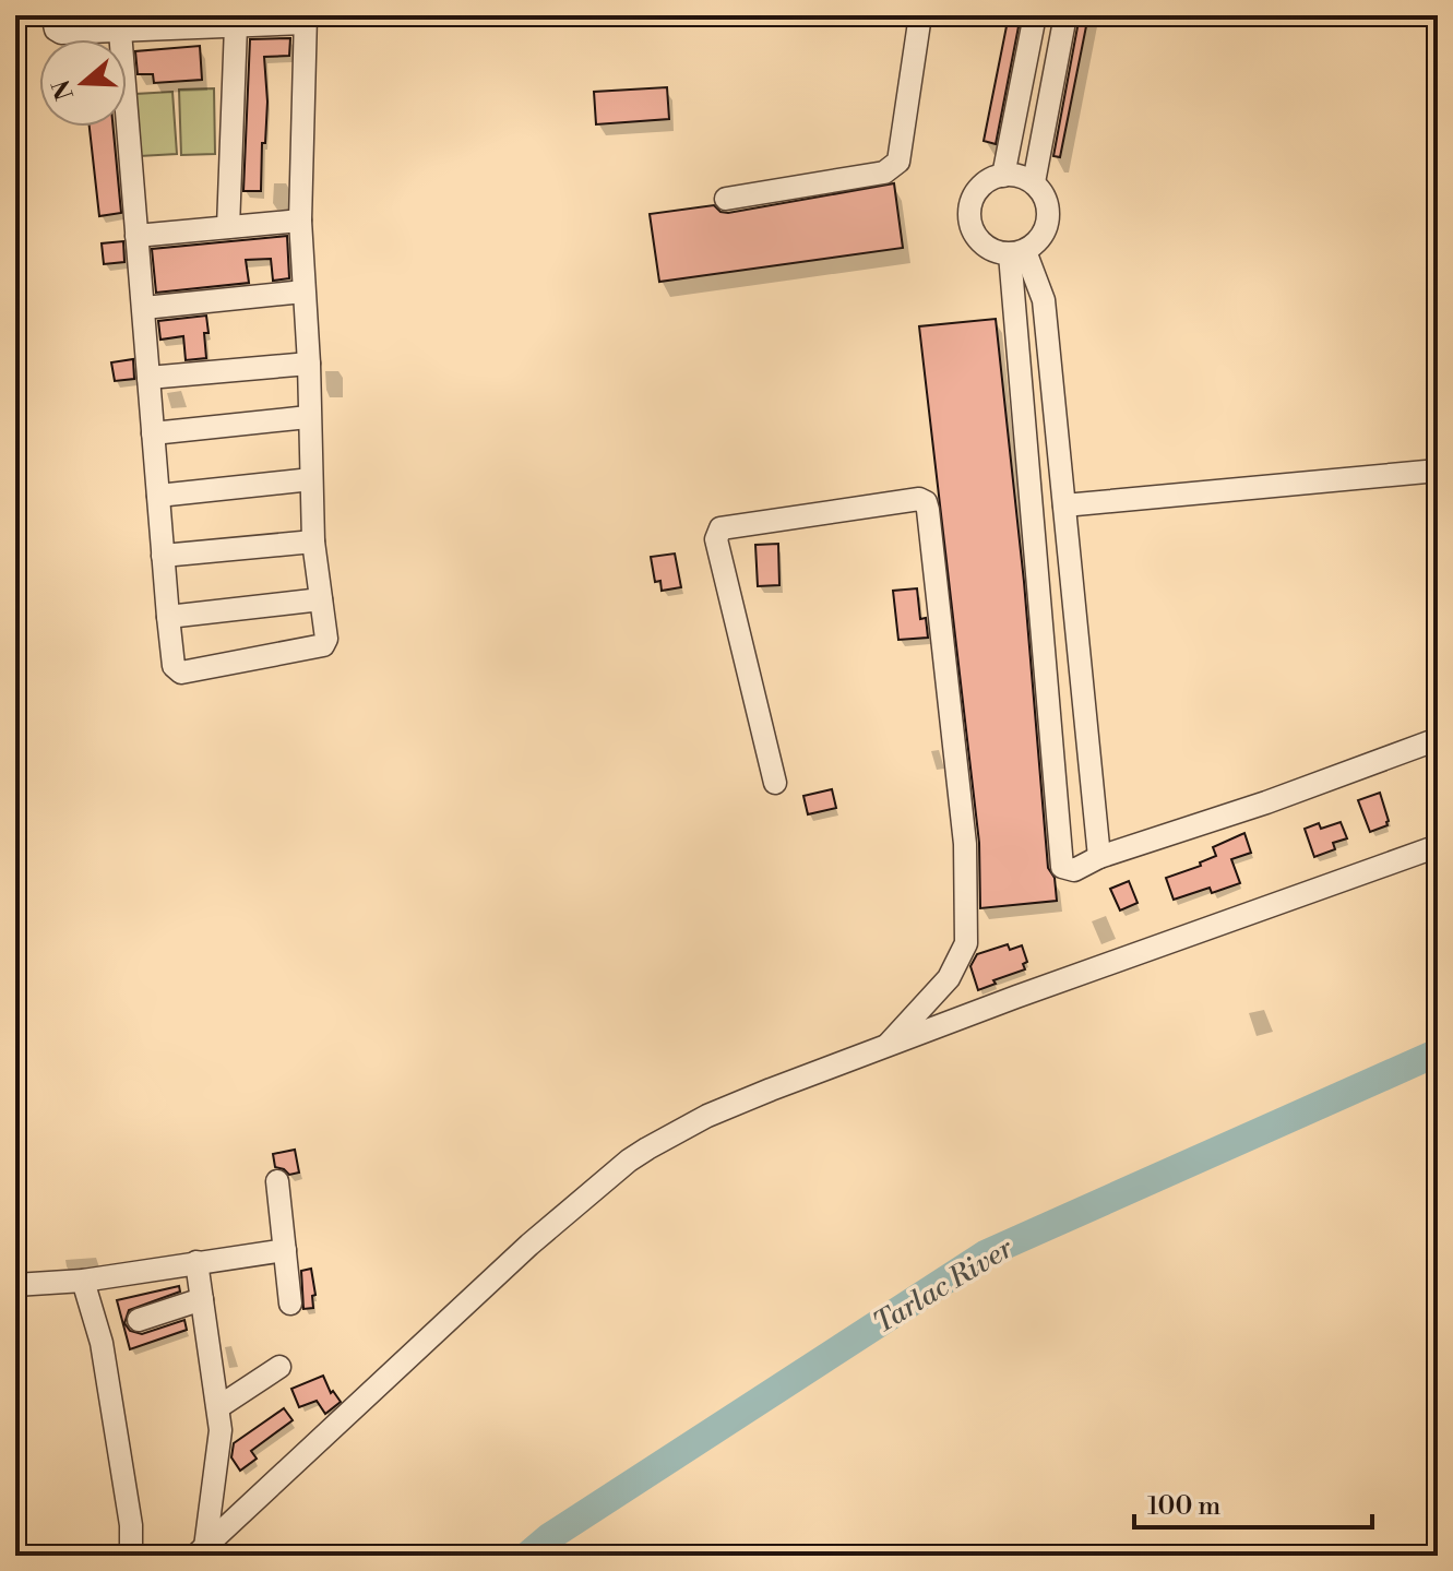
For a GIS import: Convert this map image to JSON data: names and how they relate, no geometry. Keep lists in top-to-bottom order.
{
  "water": ["Tarlac River"],
  "scale_bar": "100 m",
  "north": "left"
}
